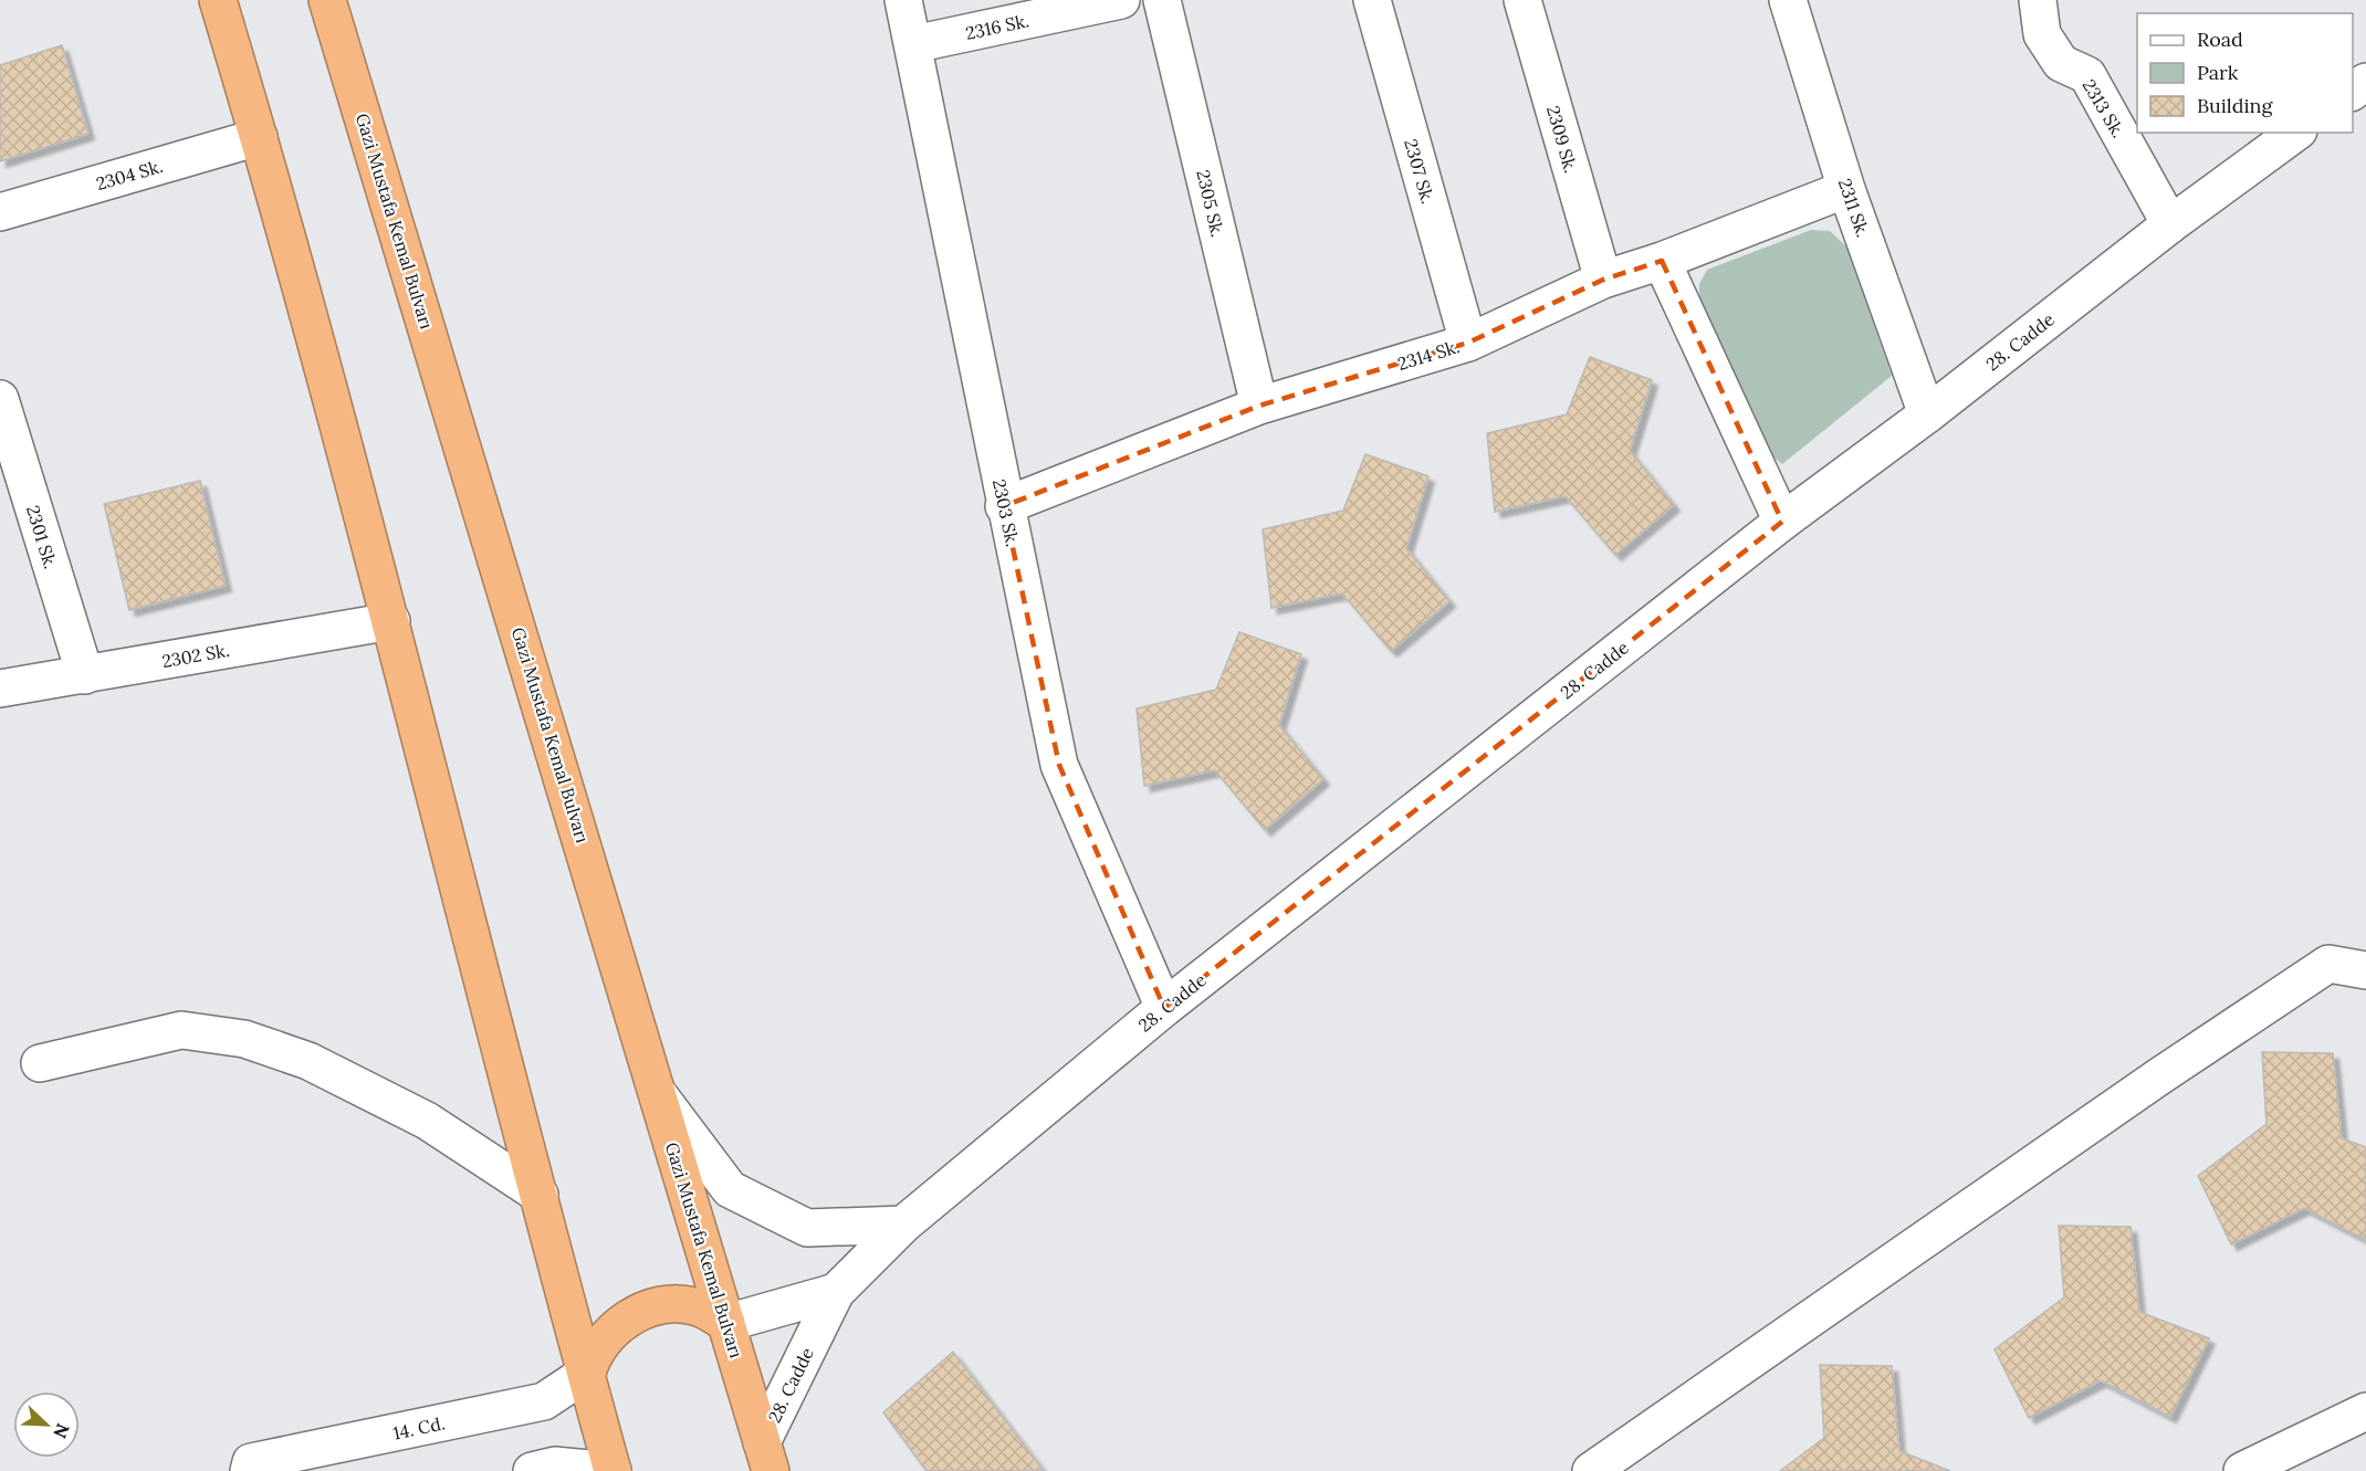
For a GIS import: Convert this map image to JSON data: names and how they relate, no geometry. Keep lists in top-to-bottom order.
{
  "streets": {
    "highway": ["Gazi Mustafa Kemal Bulvarı"],
    "street": [
      "2316 Sk.",
      "2313 Sk.",
      "2309 Sk.",
      "2307 Sk.",
      "2304 Sk.",
      "2305 Sk.",
      "2311 Sk.",
      "28. Cadde",
      "2314 Sk.",
      "2303 Sk.",
      "2301 Sk.",
      "2302 Sk.",
      "14. Cd."
    ]
  },
  "crossings": [
    ["2316 Sk.", "2303 Sk."],
    ["2313 Sk.", "28. Cadde"],
    ["2309 Sk.", "2314 Sk."],
    ["2307 Sk.", "2314 Sk."],
    ["2305 Sk.", "2314 Sk."],
    ["2311 Sk.", "28. Cadde"],
    ["2311 Sk.", "2314 Sk."],
    ["Gazi Mustafa Kemal Bulvarı", "28. Cadde"],
    ["28. Cadde", "2303 Sk."],
    ["2314 Sk.", "2303 Sk."],
    ["2301 Sk.", "2302 Sk."]
  ],
  "legend": ["Road", "Park", "Building"],
  "north": "bottom right"
}
